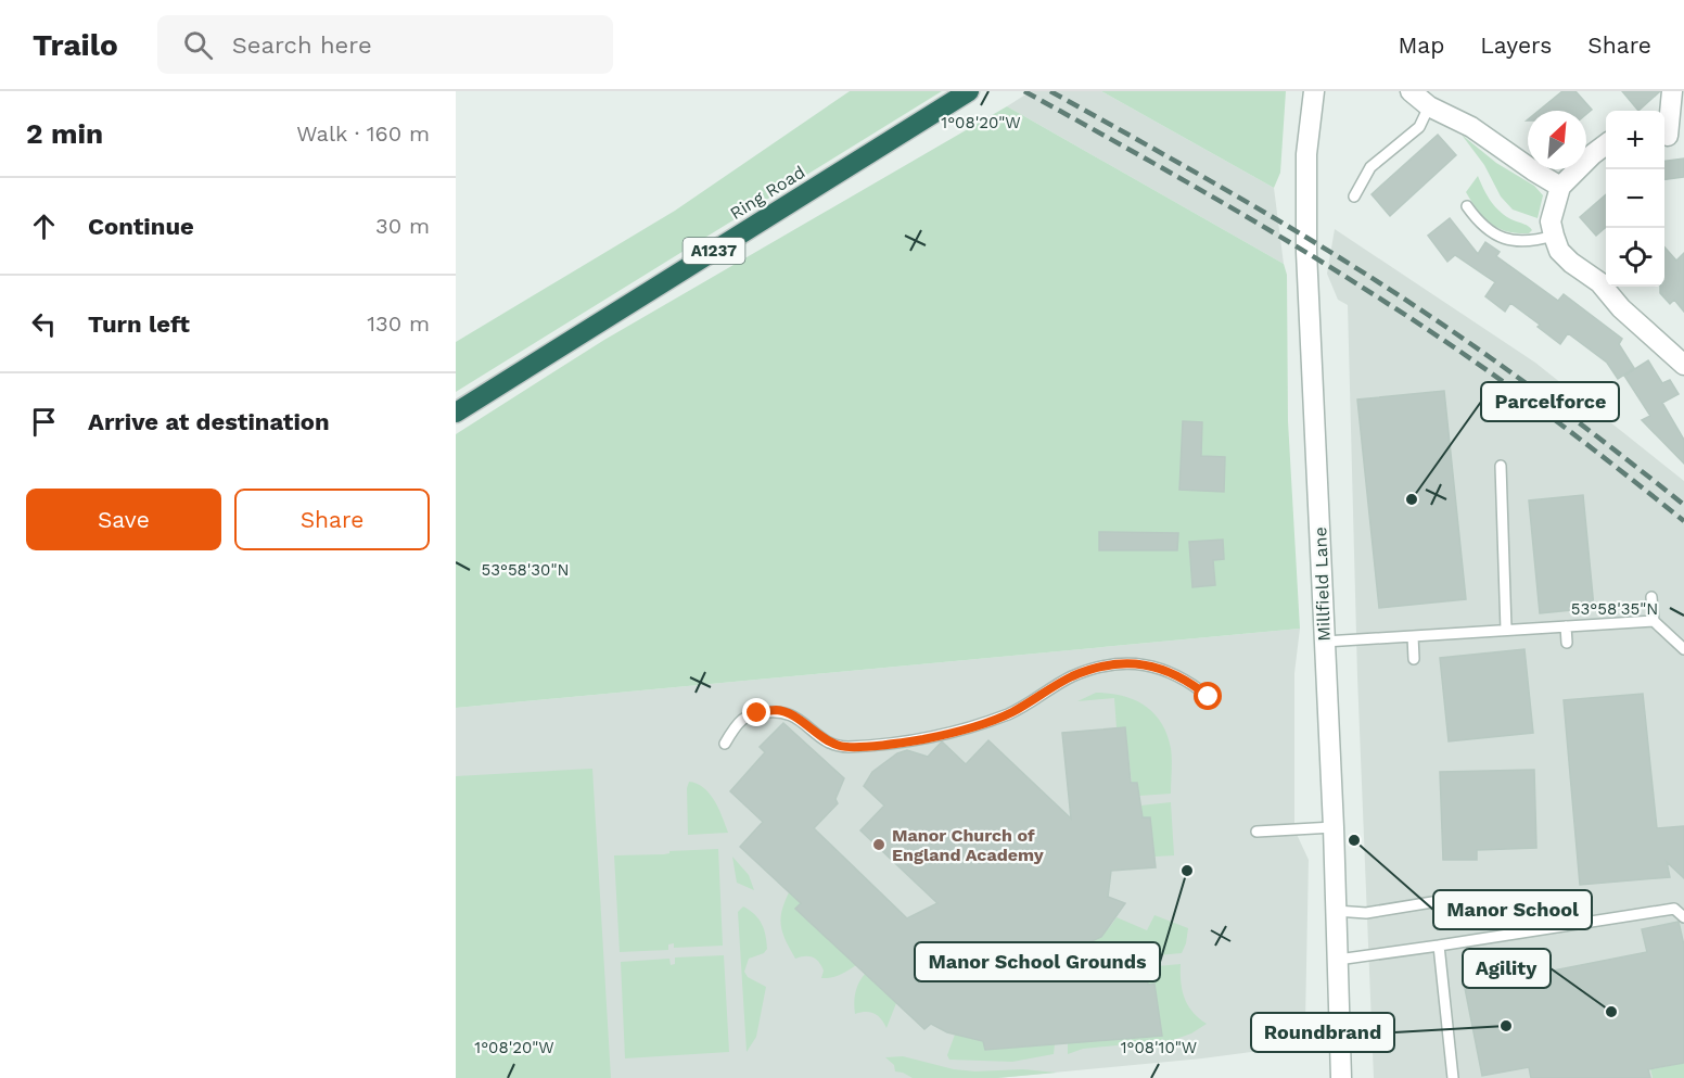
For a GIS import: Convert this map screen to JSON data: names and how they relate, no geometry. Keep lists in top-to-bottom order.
{
  "streets": {
    "highway": ["Ring Road", "A1237"],
    "street": ["Millfield Lane"]
  },
  "places": [
    "Parcelforce",
    "Manor School",
    "Manor Church of England Academy",
    "Manor School Grounds",
    "Agility",
    "Roundbrand"
  ],
  "north": "top right",
  "page": {
    "header": "Trailo",
    "search": "Search here",
    "nav": ["Map", "Layers", "Share"],
    "heading": ["2 min", "Walk · 160 m"],
    "map_buttons": ["+", "−"],
    "list": [
      ["Continue", "30 m"],
      ["Turn left", "130 m"],
      "Arrive at destination"
    ],
    "buttons": ["Save", "Share"]
  },
  "coordinates": [
    "1°08'20\"W",
    "53°58'30\"N",
    "53°58'35\"N",
    "1°08'10\"W"
  ]
}
